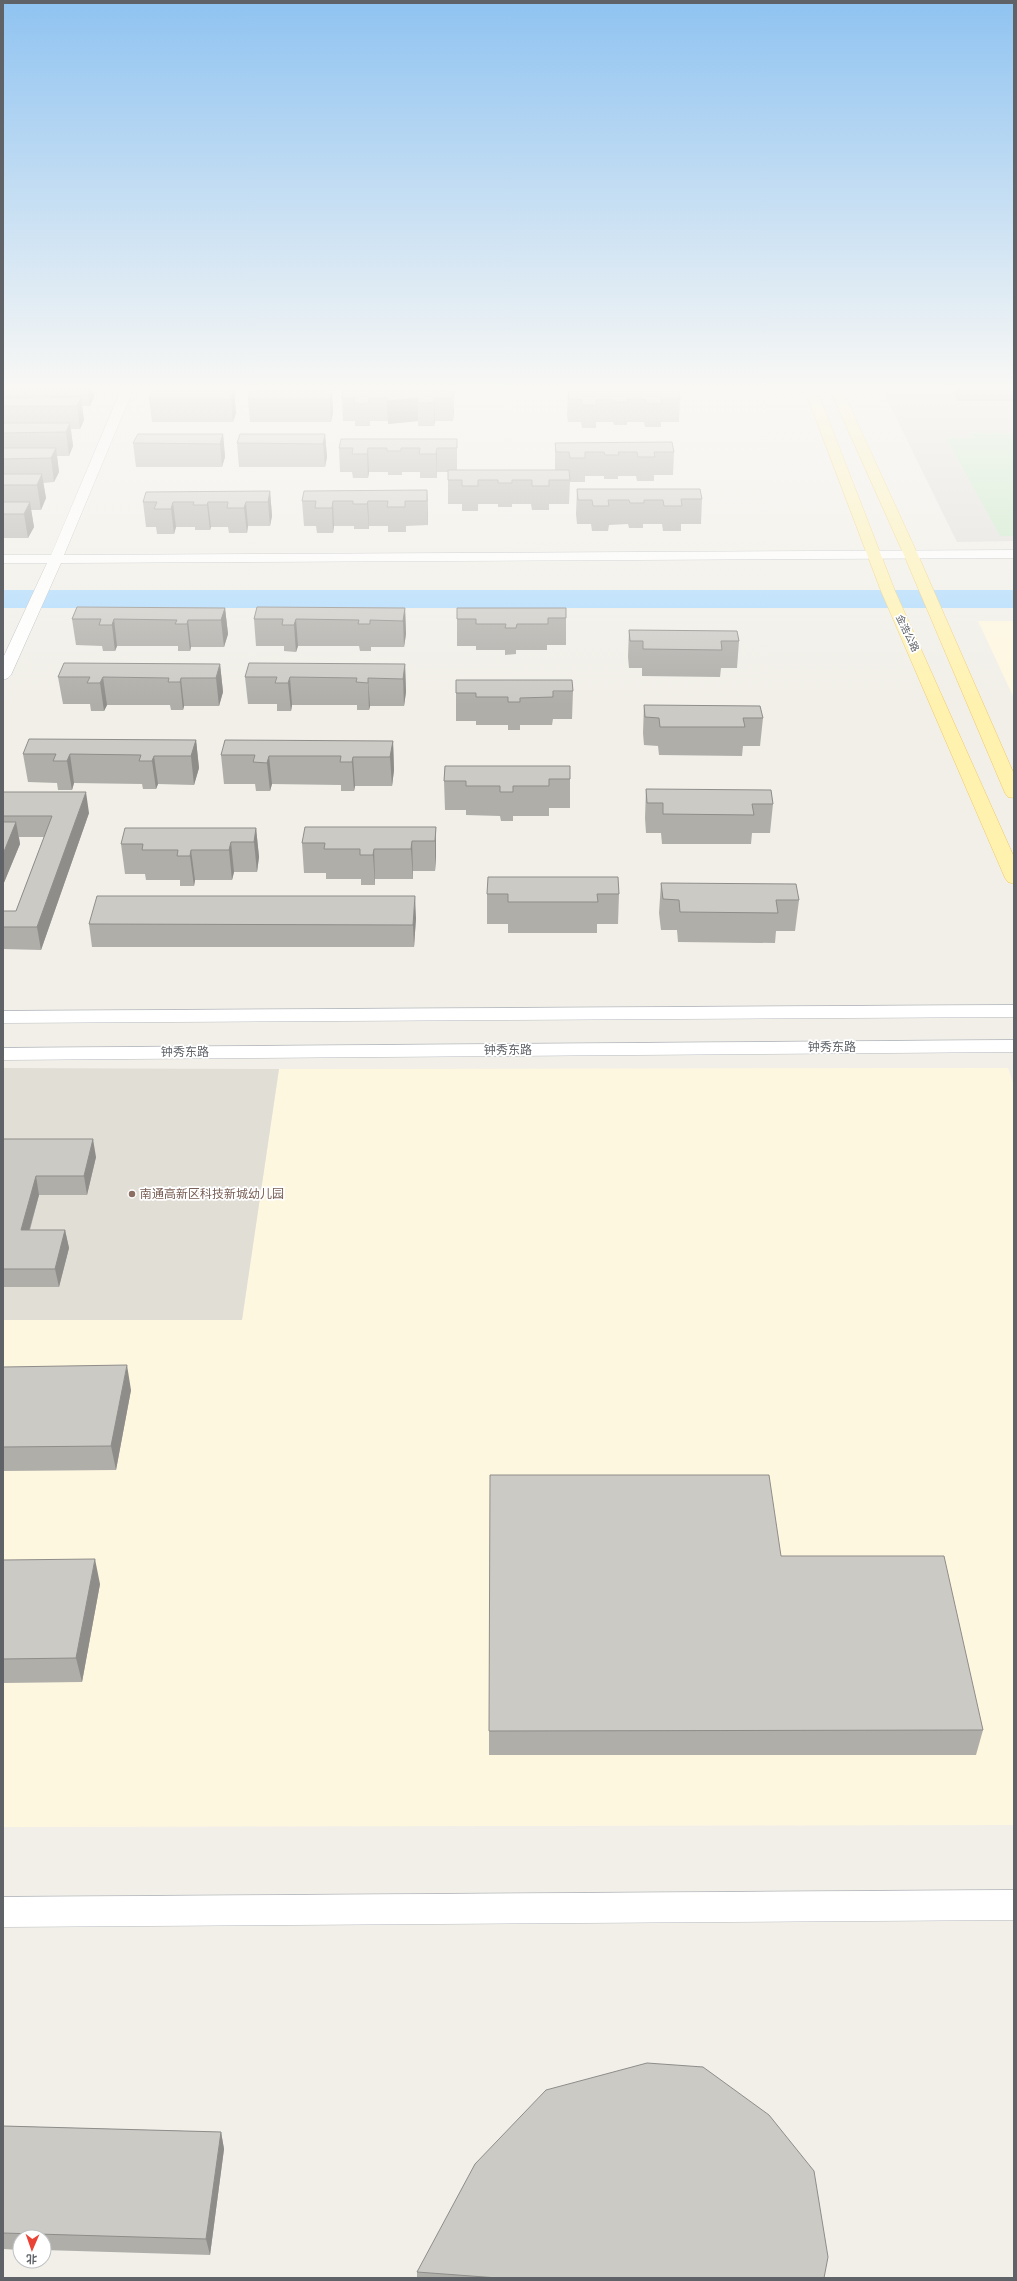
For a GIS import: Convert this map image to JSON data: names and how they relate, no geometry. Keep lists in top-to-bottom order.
{
  "streets": {
    "main road": ["金浩公路"],
    "street": ["钟秀东路"]
  },
  "places": ["南通高新区科技新城幼儿园"],
  "north": "bottom"
}
